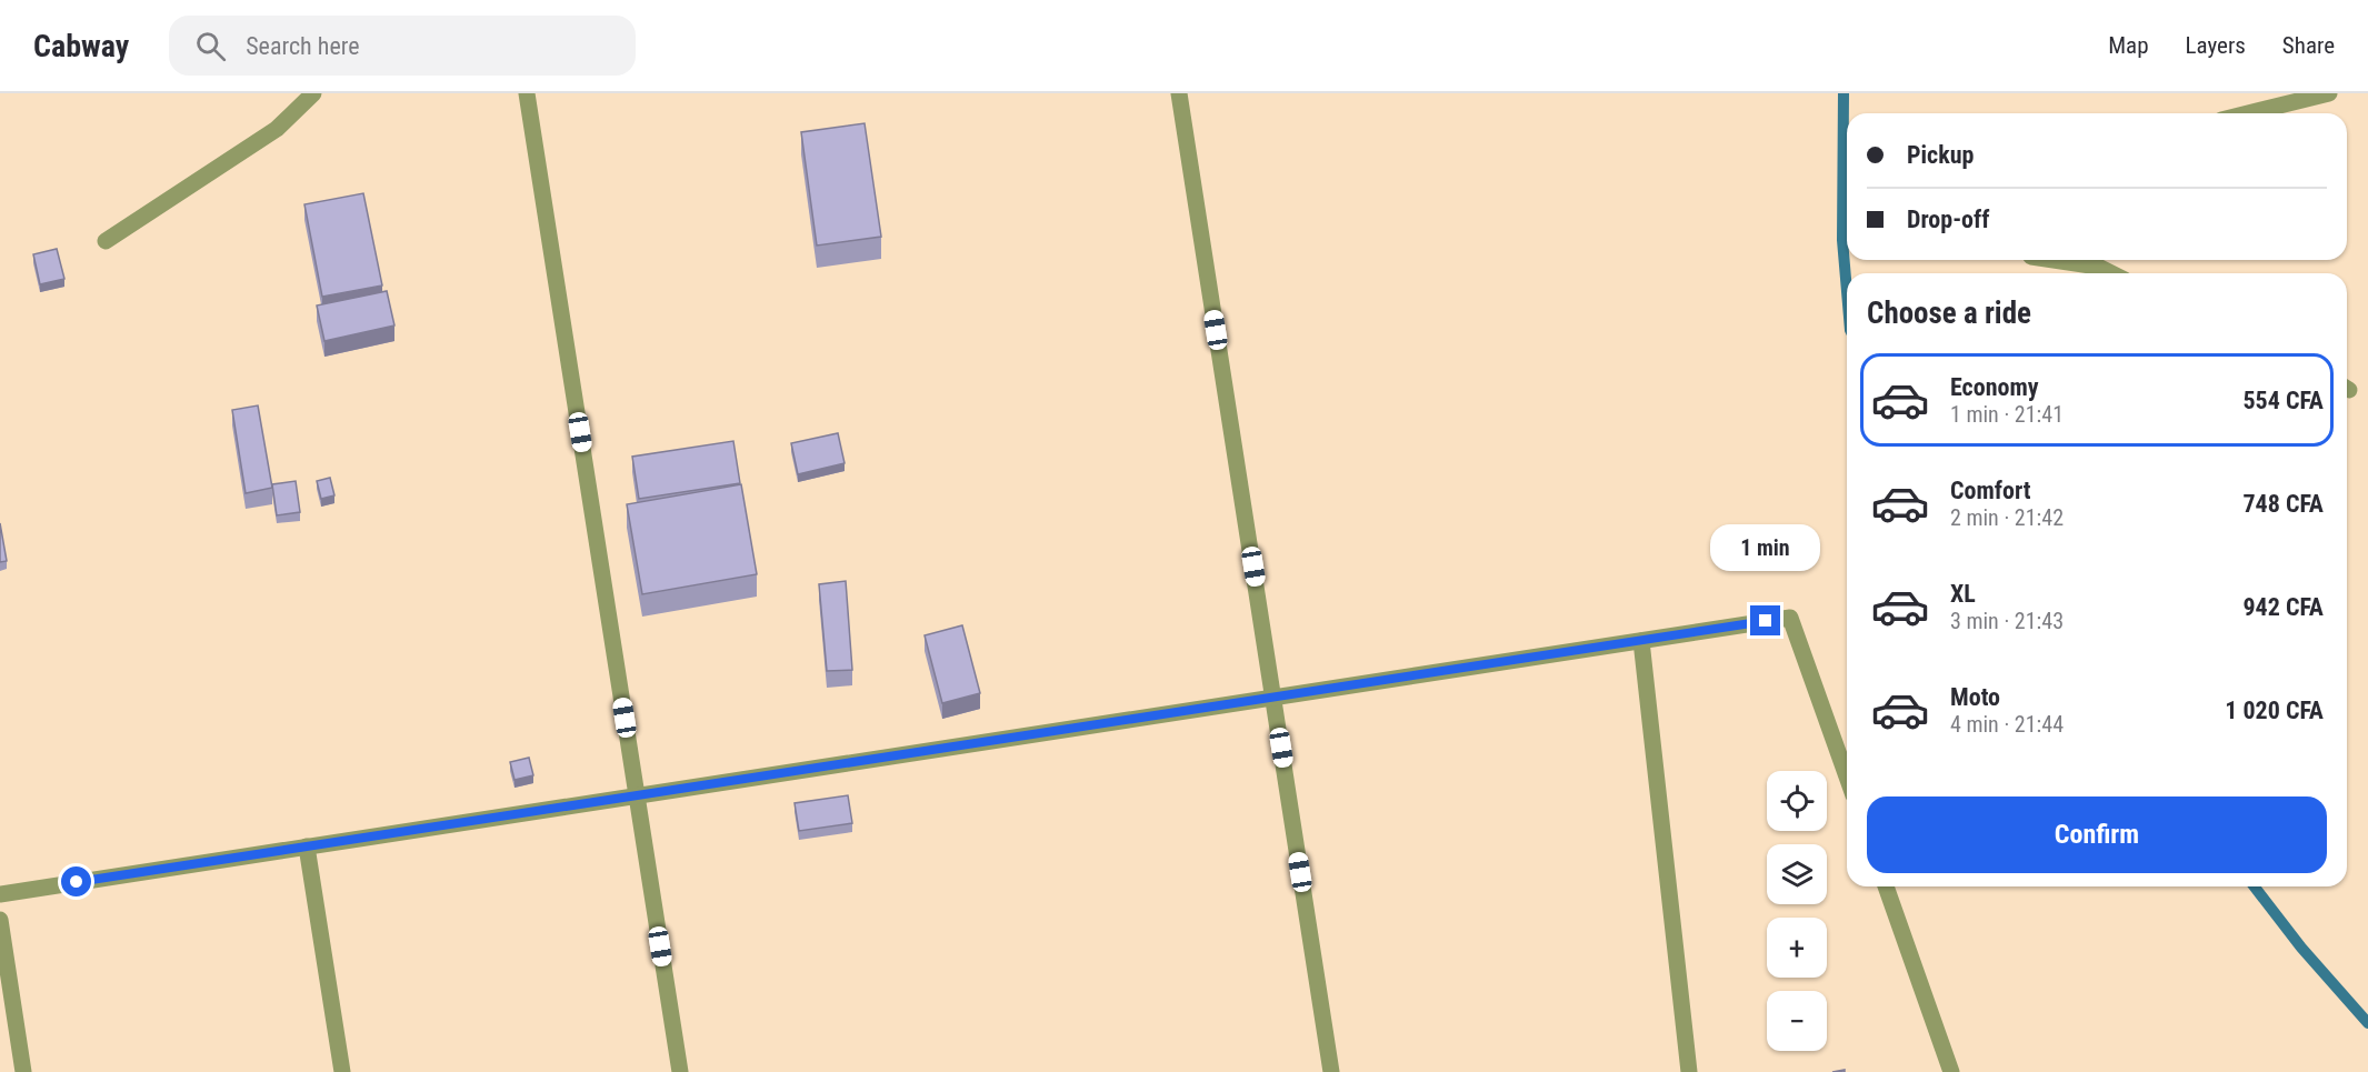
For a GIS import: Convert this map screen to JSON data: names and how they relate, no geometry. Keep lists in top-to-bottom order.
{
  "page": {
    "header": "Cabway",
    "search": "Search here",
    "nav": ["Map", "Layers", "Share"],
    "banner": ["Pickup", "Drop-off"],
    "heading": "Choose a ride",
    "list": [
      {
        "name": "Economy",
        "note": "1 min · 21:41",
        "value": "554 CFA"
      },
      {
        "name": "Comfort",
        "note": "2 min · 21:42",
        "value": "748 CFA"
      },
      {
        "name": "XL",
        "note": "3 min · 21:43",
        "value": "942 CFA"
      },
      {
        "name": "Moto",
        "note": "4 min · 21:44",
        "value": "1 020 CFA"
      }
    ],
    "bubble": "1 min",
    "map_buttons": ["+", "−"],
    "buttons": "Confirm"
  }
}
